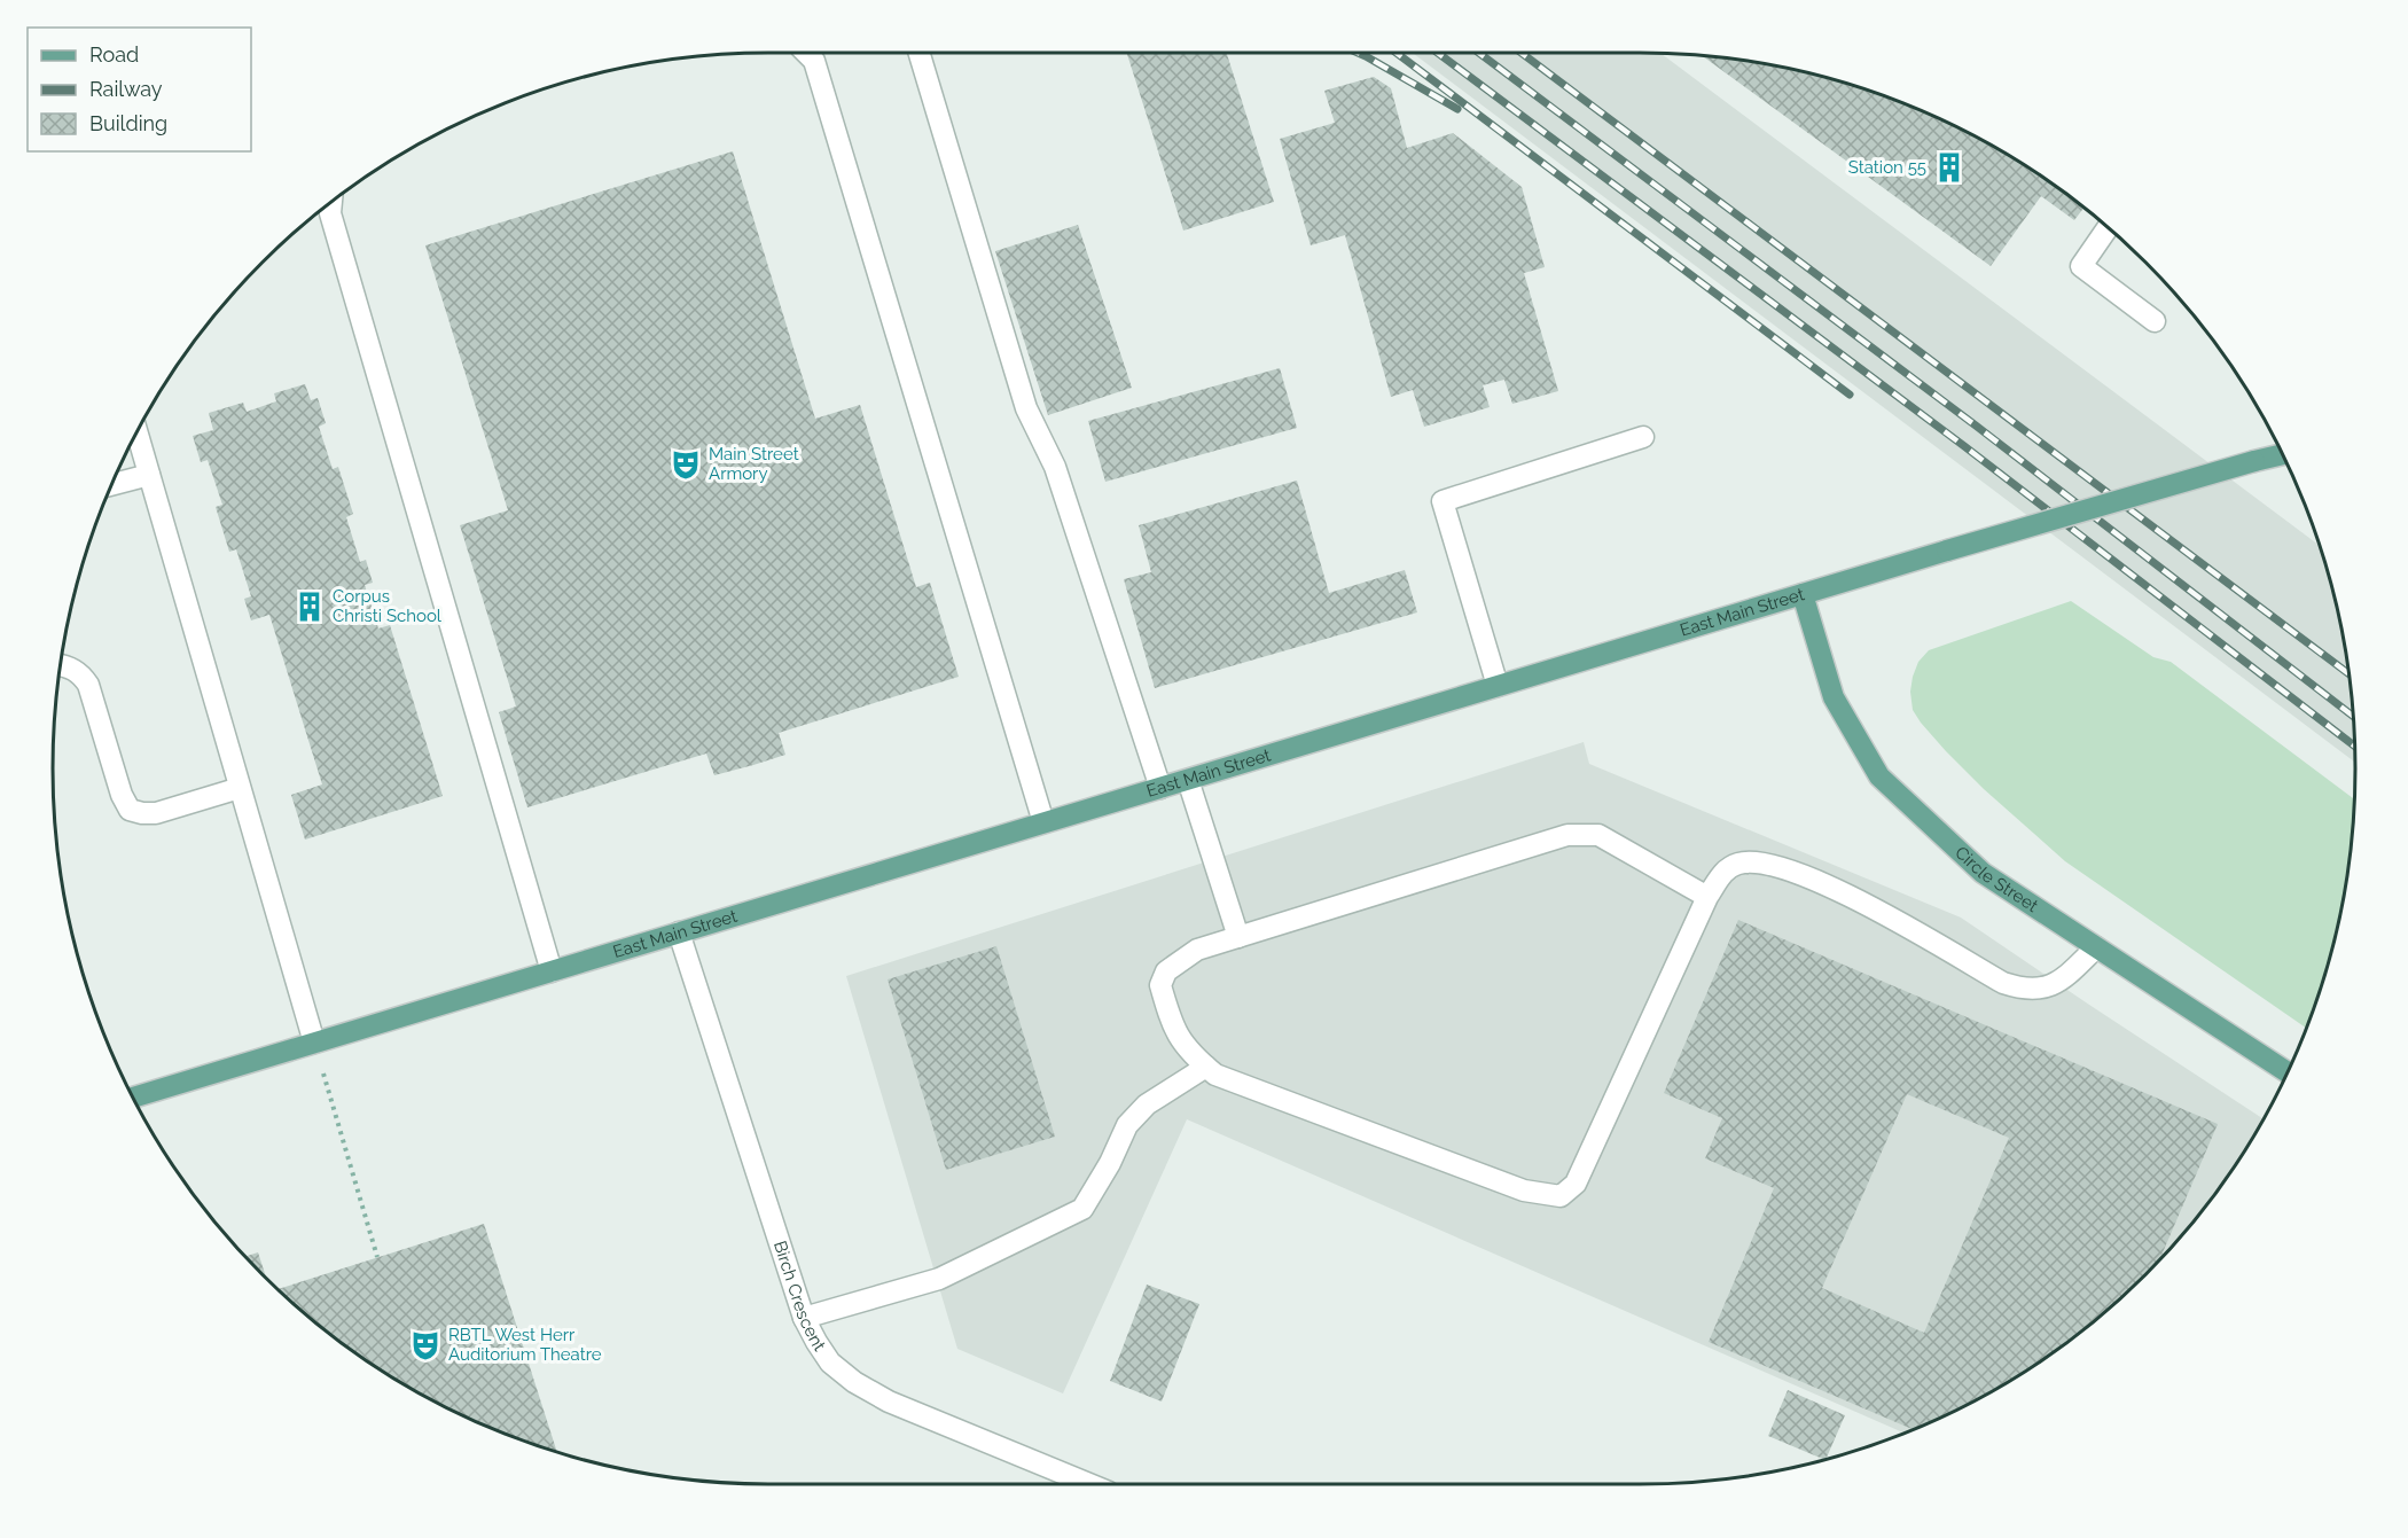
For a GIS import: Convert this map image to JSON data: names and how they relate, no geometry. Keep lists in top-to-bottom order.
{
  "streets": {
    "main road": ["East Main Street", "Circle Street"],
    "street": ["Birch Crescent"]
  },
  "crossings": [
    ["East Main Street", "Circle Street"],
    ["East Main Street", "Birch Crescent"]
  ],
  "places": {
    "building": ["Station 55", "Corpus Christi School"],
    "theatre": ["Main Street Armory", "RBTL West Herr Auditorium Theatre"]
  },
  "legend": ["Road", "Railway", "Building"]
}
